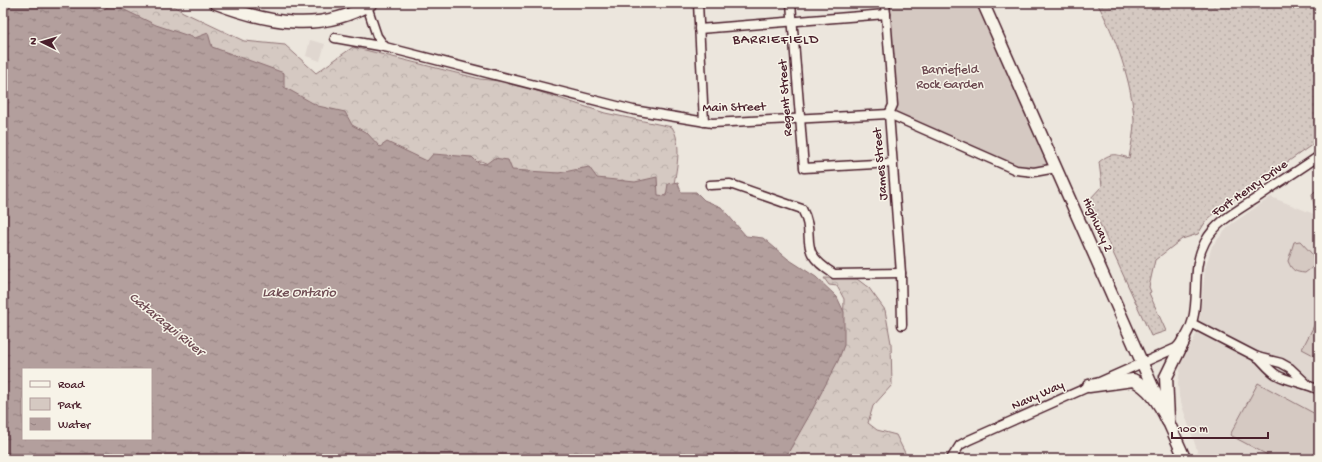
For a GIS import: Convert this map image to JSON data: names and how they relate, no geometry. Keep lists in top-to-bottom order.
{
  "streets": {
    "main road": ["Highway 2"],
    "street": [
      "Regent Street",
      "Main Street",
      "James Street",
      "Fort Henry Drive",
      "Navy Way"
    ]
  },
  "crossings": [
    ["Regent Street", "Main Street"],
    ["Regent Street", "James Street"],
    ["Main Street", "James Street"],
    ["Main Street", "Highway 2"],
    ["Fort Henry Drive", "Highway 2"],
    ["Fort Henry Drive", "Navy Way"],
    ["Highway 2", "Navy Way"]
  ],
  "districts": ["BARRIEFIELD"],
  "water": ["Lake Ontario", "Cataraqui River"],
  "parks": ["Barriefield Rock Garden"],
  "legend": ["Road", "Park", "Water"],
  "scale_bar": "100 m",
  "north": "left"
}
